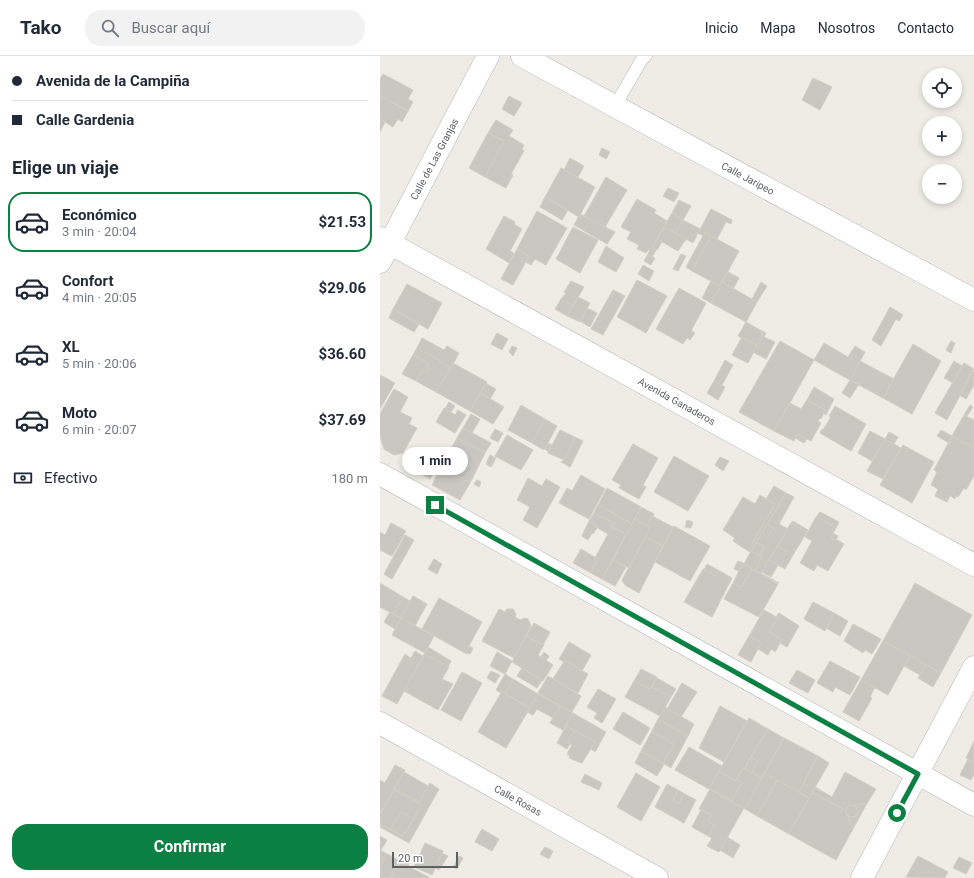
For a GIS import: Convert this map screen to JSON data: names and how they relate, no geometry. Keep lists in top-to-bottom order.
{
  "streets": {
    "street": [
      "Calle de Las Granjas",
      "Calle Jaripeo",
      "Avenida Ganaderos",
      "Calle Rosas"
    ]
  },
  "crossings": [
    ["Calle de Las Granjas", "Avenida Ganaderos"]
  ],
  "scale_bar": "20 m",
  "page": {
    "header": "Tako",
    "search": "Buscar aquí",
    "nav": [
      "Inicio",
      "Mapa",
      "Nosotros",
      "Contacto"
    ],
    "banner": ["Avenida de la Campiña", "Calle Gardenia"],
    "map_buttons": ["+", "−"],
    "heading": "Elige un viaje",
    "list": [
      {
        "name": "Económico",
        "note": "3 min · 20:04",
        "value": "$21.53"
      },
      {
        "name": "Confort",
        "note": "4 min · 20:05",
        "value": "$29.06"
      },
      {
        "name": "XL",
        "note": "5 min · 20:06",
        "value": "$36.60"
      },
      {
        "name": "Moto",
        "note": "6 min · 20:07",
        "value": "$37.69"
      }
    ],
    "bubble": "1 min",
    "pay": ["Efectivo", "180 m"],
    "buttons": "Confirmar",
    "scale": "20 m"
  }
}
